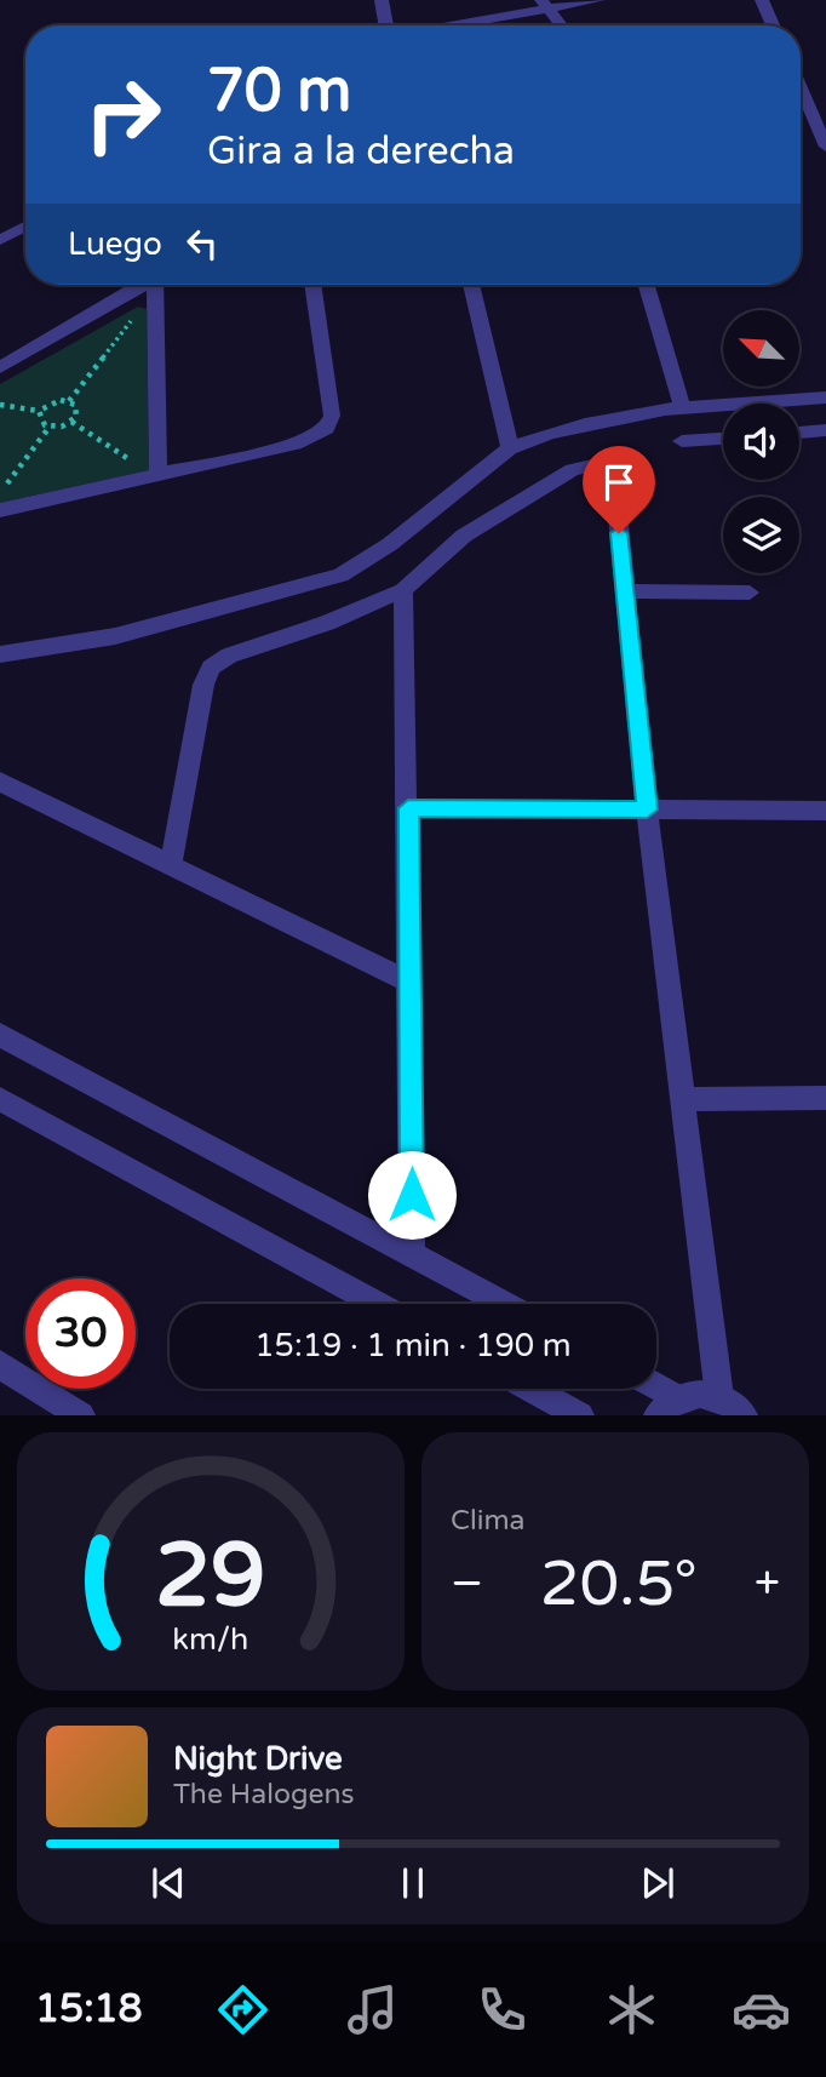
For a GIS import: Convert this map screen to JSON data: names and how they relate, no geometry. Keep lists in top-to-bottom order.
{
  "north": "top left",
  "page": {
    "turn": ["70 m", "Gira a la derecha"],
    "then": "Luego",
    "limit": "30",
    "trip": "15:19 · 1 min · 190 m",
    "tile": "Clima",
    "heat": ["−", "20.5°", "+"],
    "song": ["Night Drive", "The Halogens"],
    "tabs": "15:18",
    "gauge": ["29", "km/h"]
  }
}
